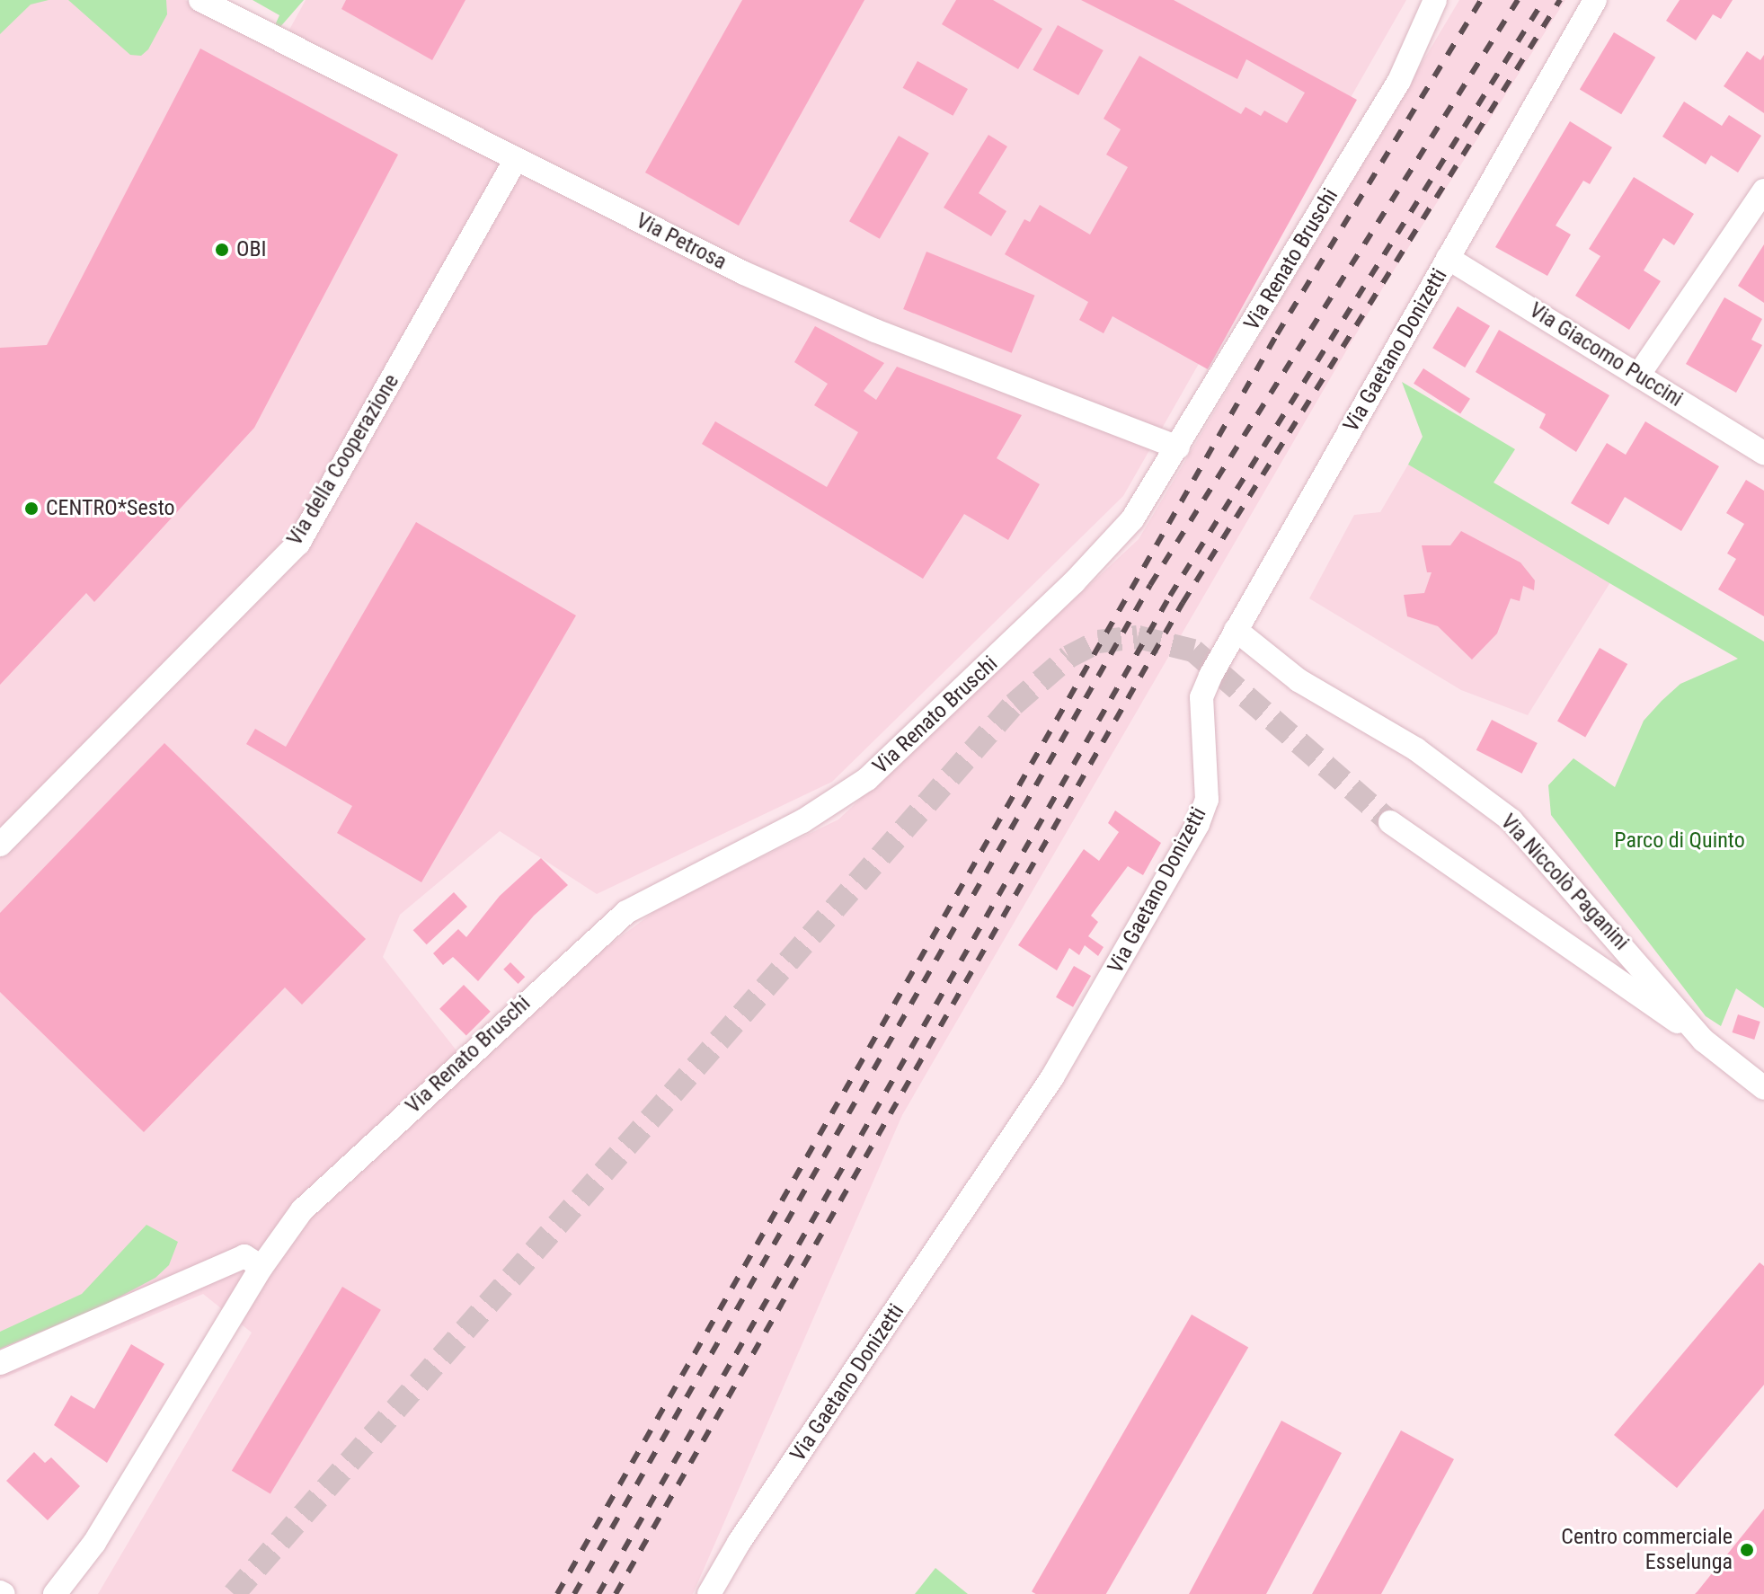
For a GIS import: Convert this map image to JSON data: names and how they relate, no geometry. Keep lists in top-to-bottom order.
{
  "streets": {
    "street": [
      "Via Petrosa",
      "Via Renato Bruschi",
      "Via Gaetano Donizetti",
      "Via Giacomo Puccini",
      "Via della Cooperazione",
      "Via Niccolò Paganini"
    ]
  },
  "crossings": [
    ["Via Petrosa", "Via Renato Bruschi"],
    ["Via Petrosa", "Via della Cooperazione"],
    ["Via Gaetano Donizetti", "Via Giacomo Puccini"],
    ["Via Gaetano Donizetti", "Via Niccolò Paganini"]
  ],
  "parks": ["Parco di Quinto"],
  "places": ["OBI", "CENTRO*Sesto", "Centro commerciale Esselunga"]
}
